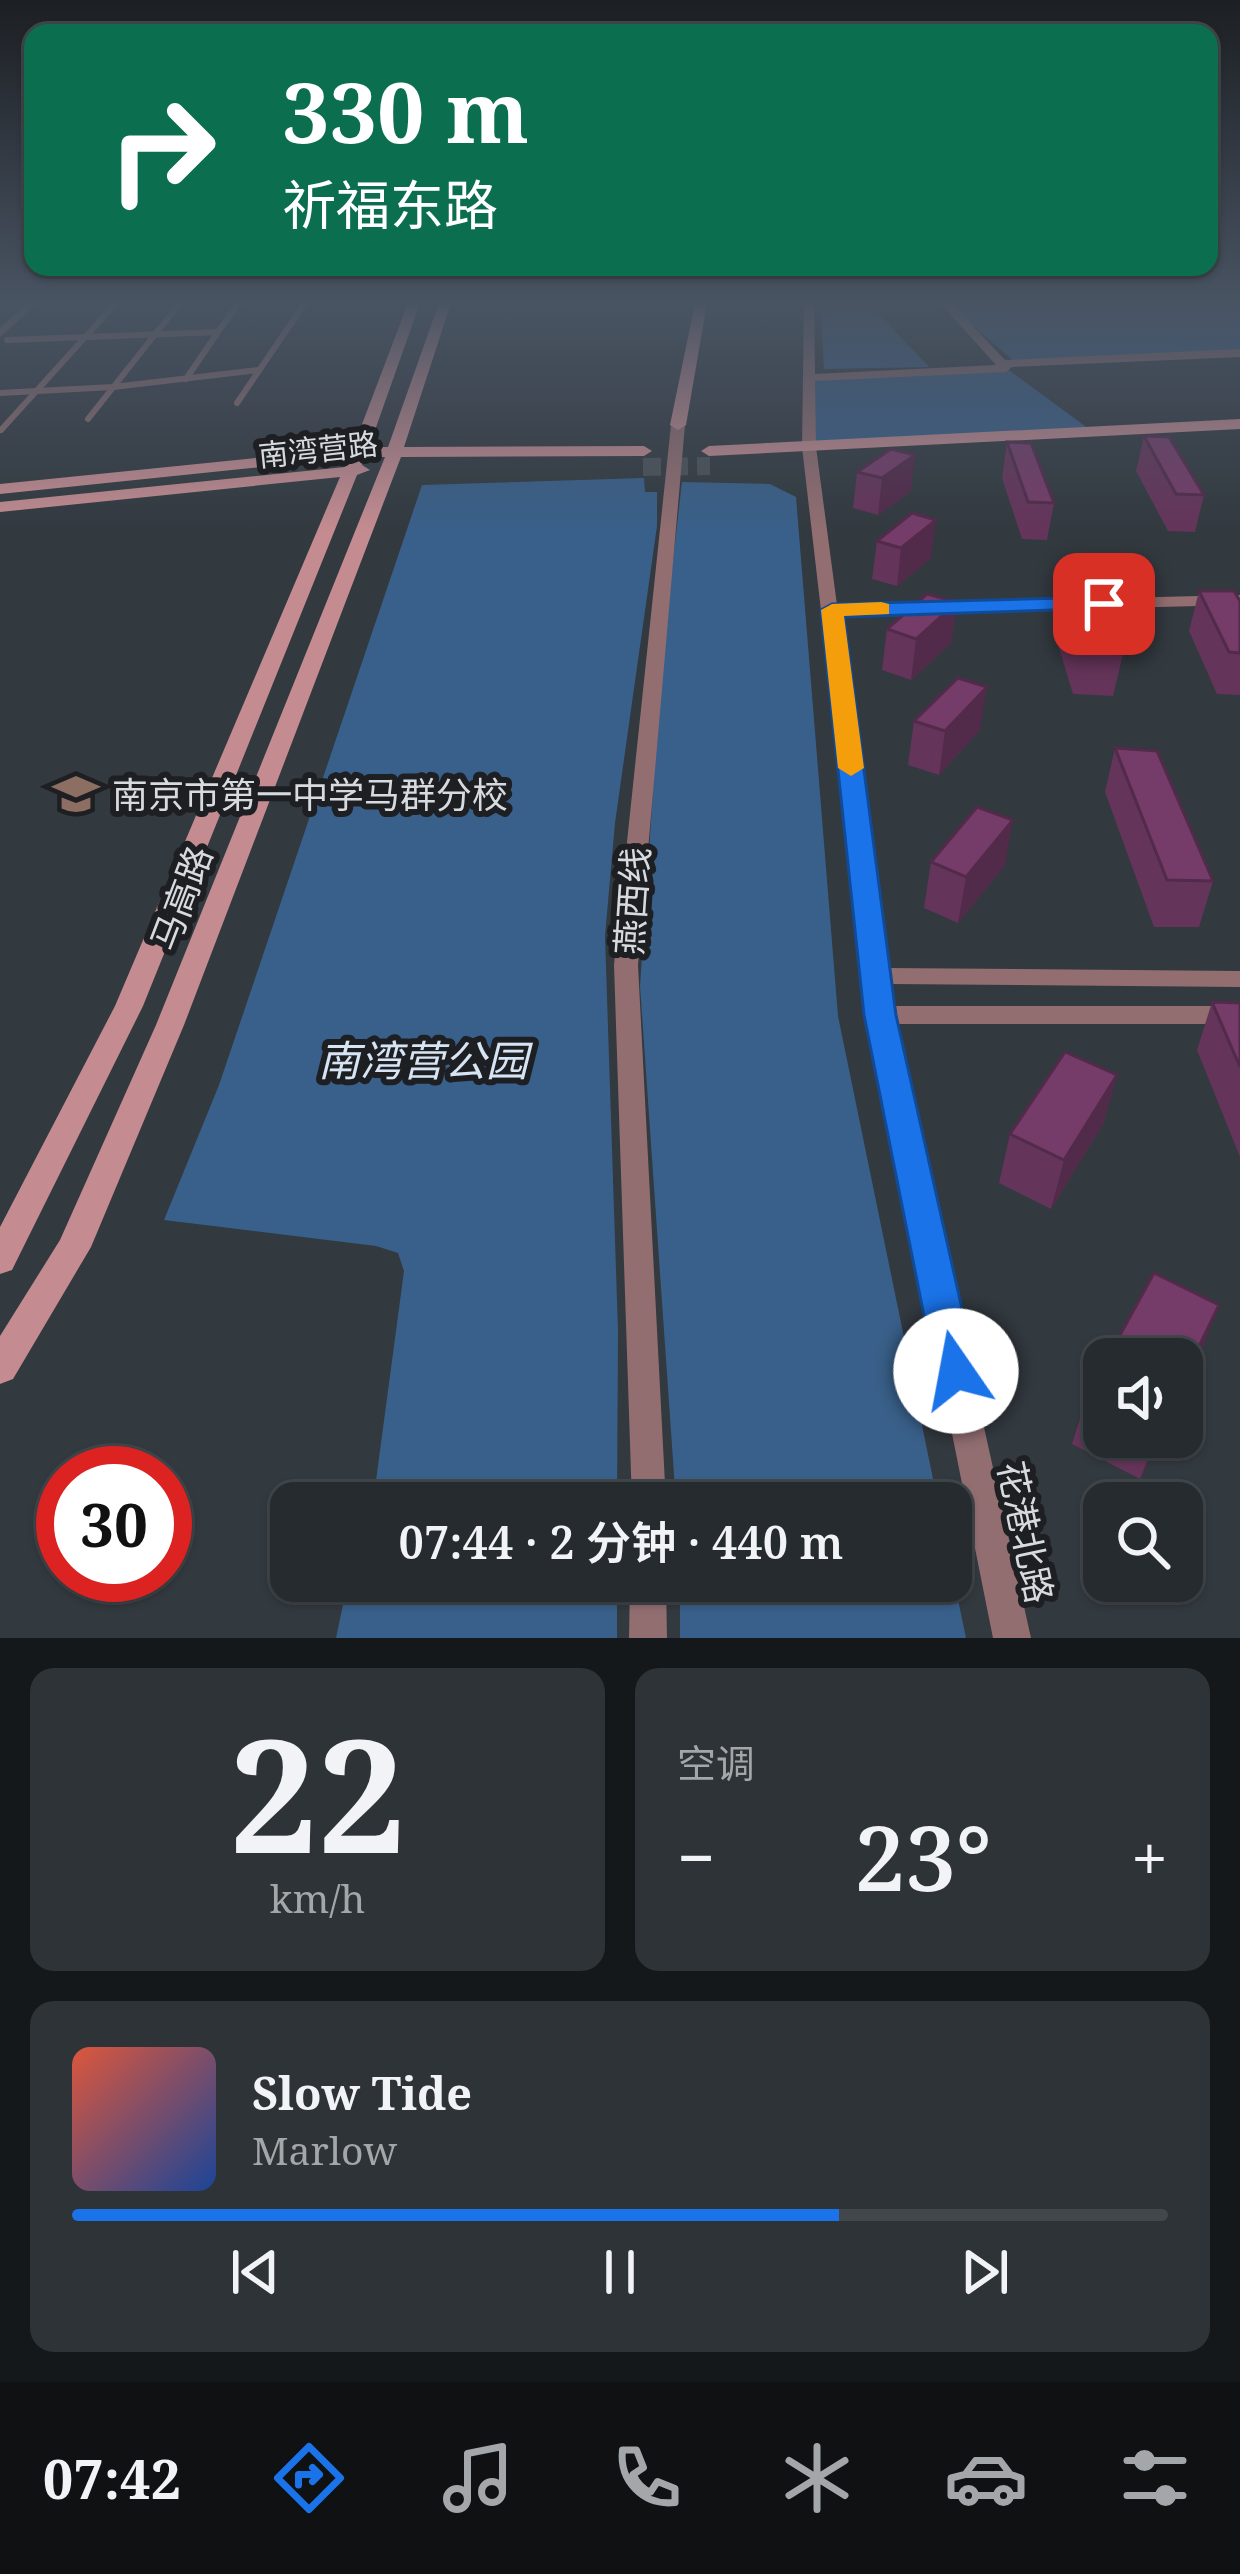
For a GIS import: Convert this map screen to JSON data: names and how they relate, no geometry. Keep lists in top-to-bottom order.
{
  "streets": {
    "main road": ["南湾营路", "马高路", "燕西线"],
    "street": ["花港北路"]
  },
  "crossings": [
    ["南湾营路", "马高路"]
  ],
  "parks": ["南湾营公园"],
  "places": {
    "school or university": ["南京市第一中学马群分校"]
  },
  "page": {
    "turn": ["330 m", "祈福东路"],
    "limit": "30",
    "trip": "07:44 · 2 分钟 · 440 m",
    "tile": [
      ["22", "km/h"],
      "空调"
    ],
    "heat": ["−", "23°", "+"],
    "song": ["Slow Tide", "Marlow"],
    "tabs": "07:42"
  }
}
